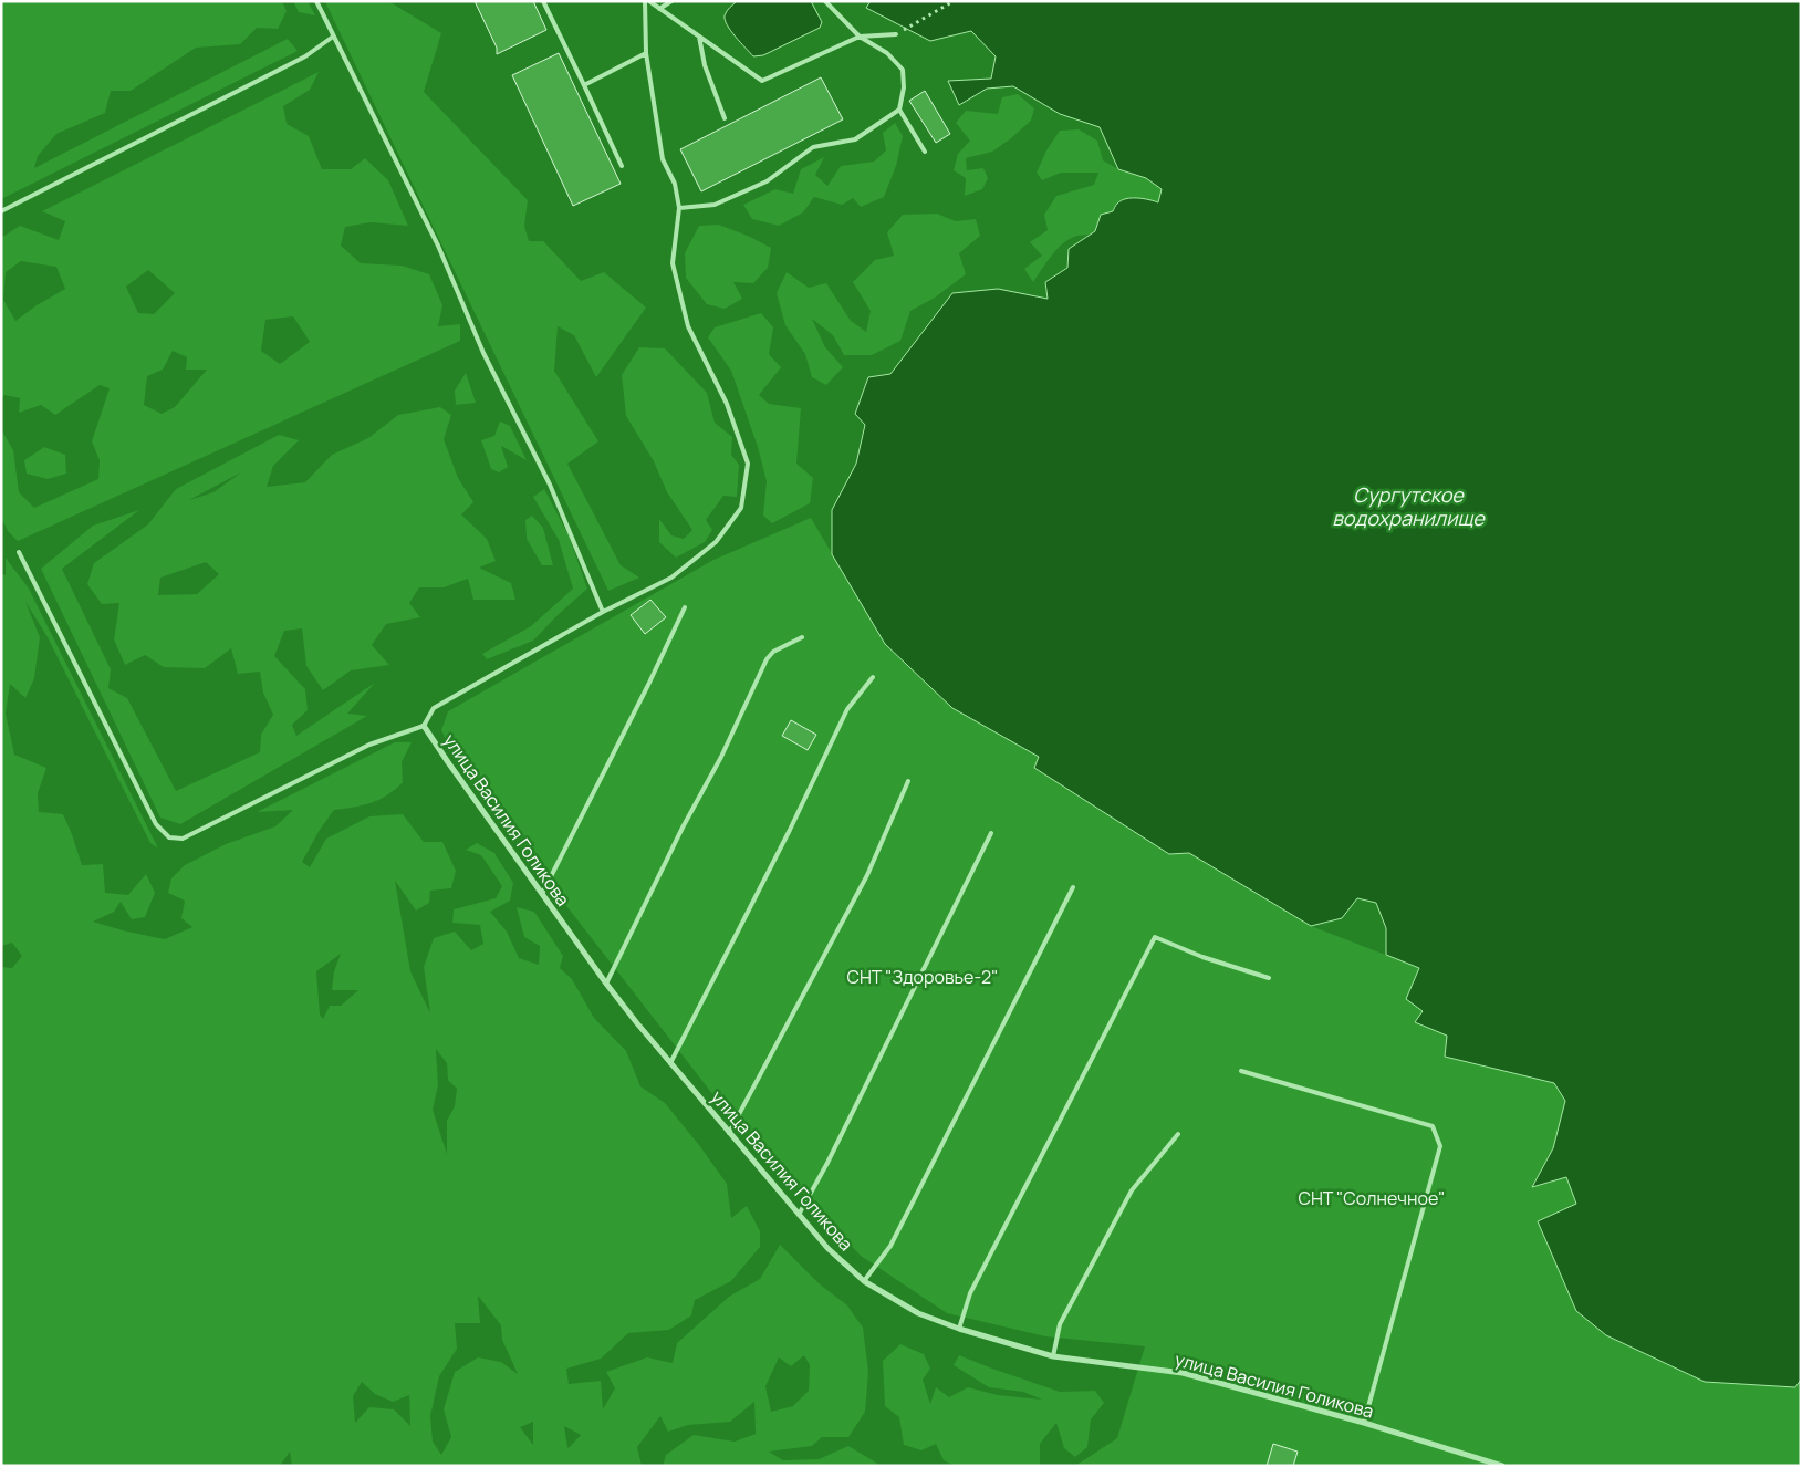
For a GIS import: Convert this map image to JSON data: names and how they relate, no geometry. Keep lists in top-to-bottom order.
{
  "streets": {
    "street": ["улица Василия Голикова"]
  },
  "water": ["Сургутское водохранилище"],
  "parks": ["СНТ \"Здоровье-2\"", "СНТ \"Солнечное\""]
}
